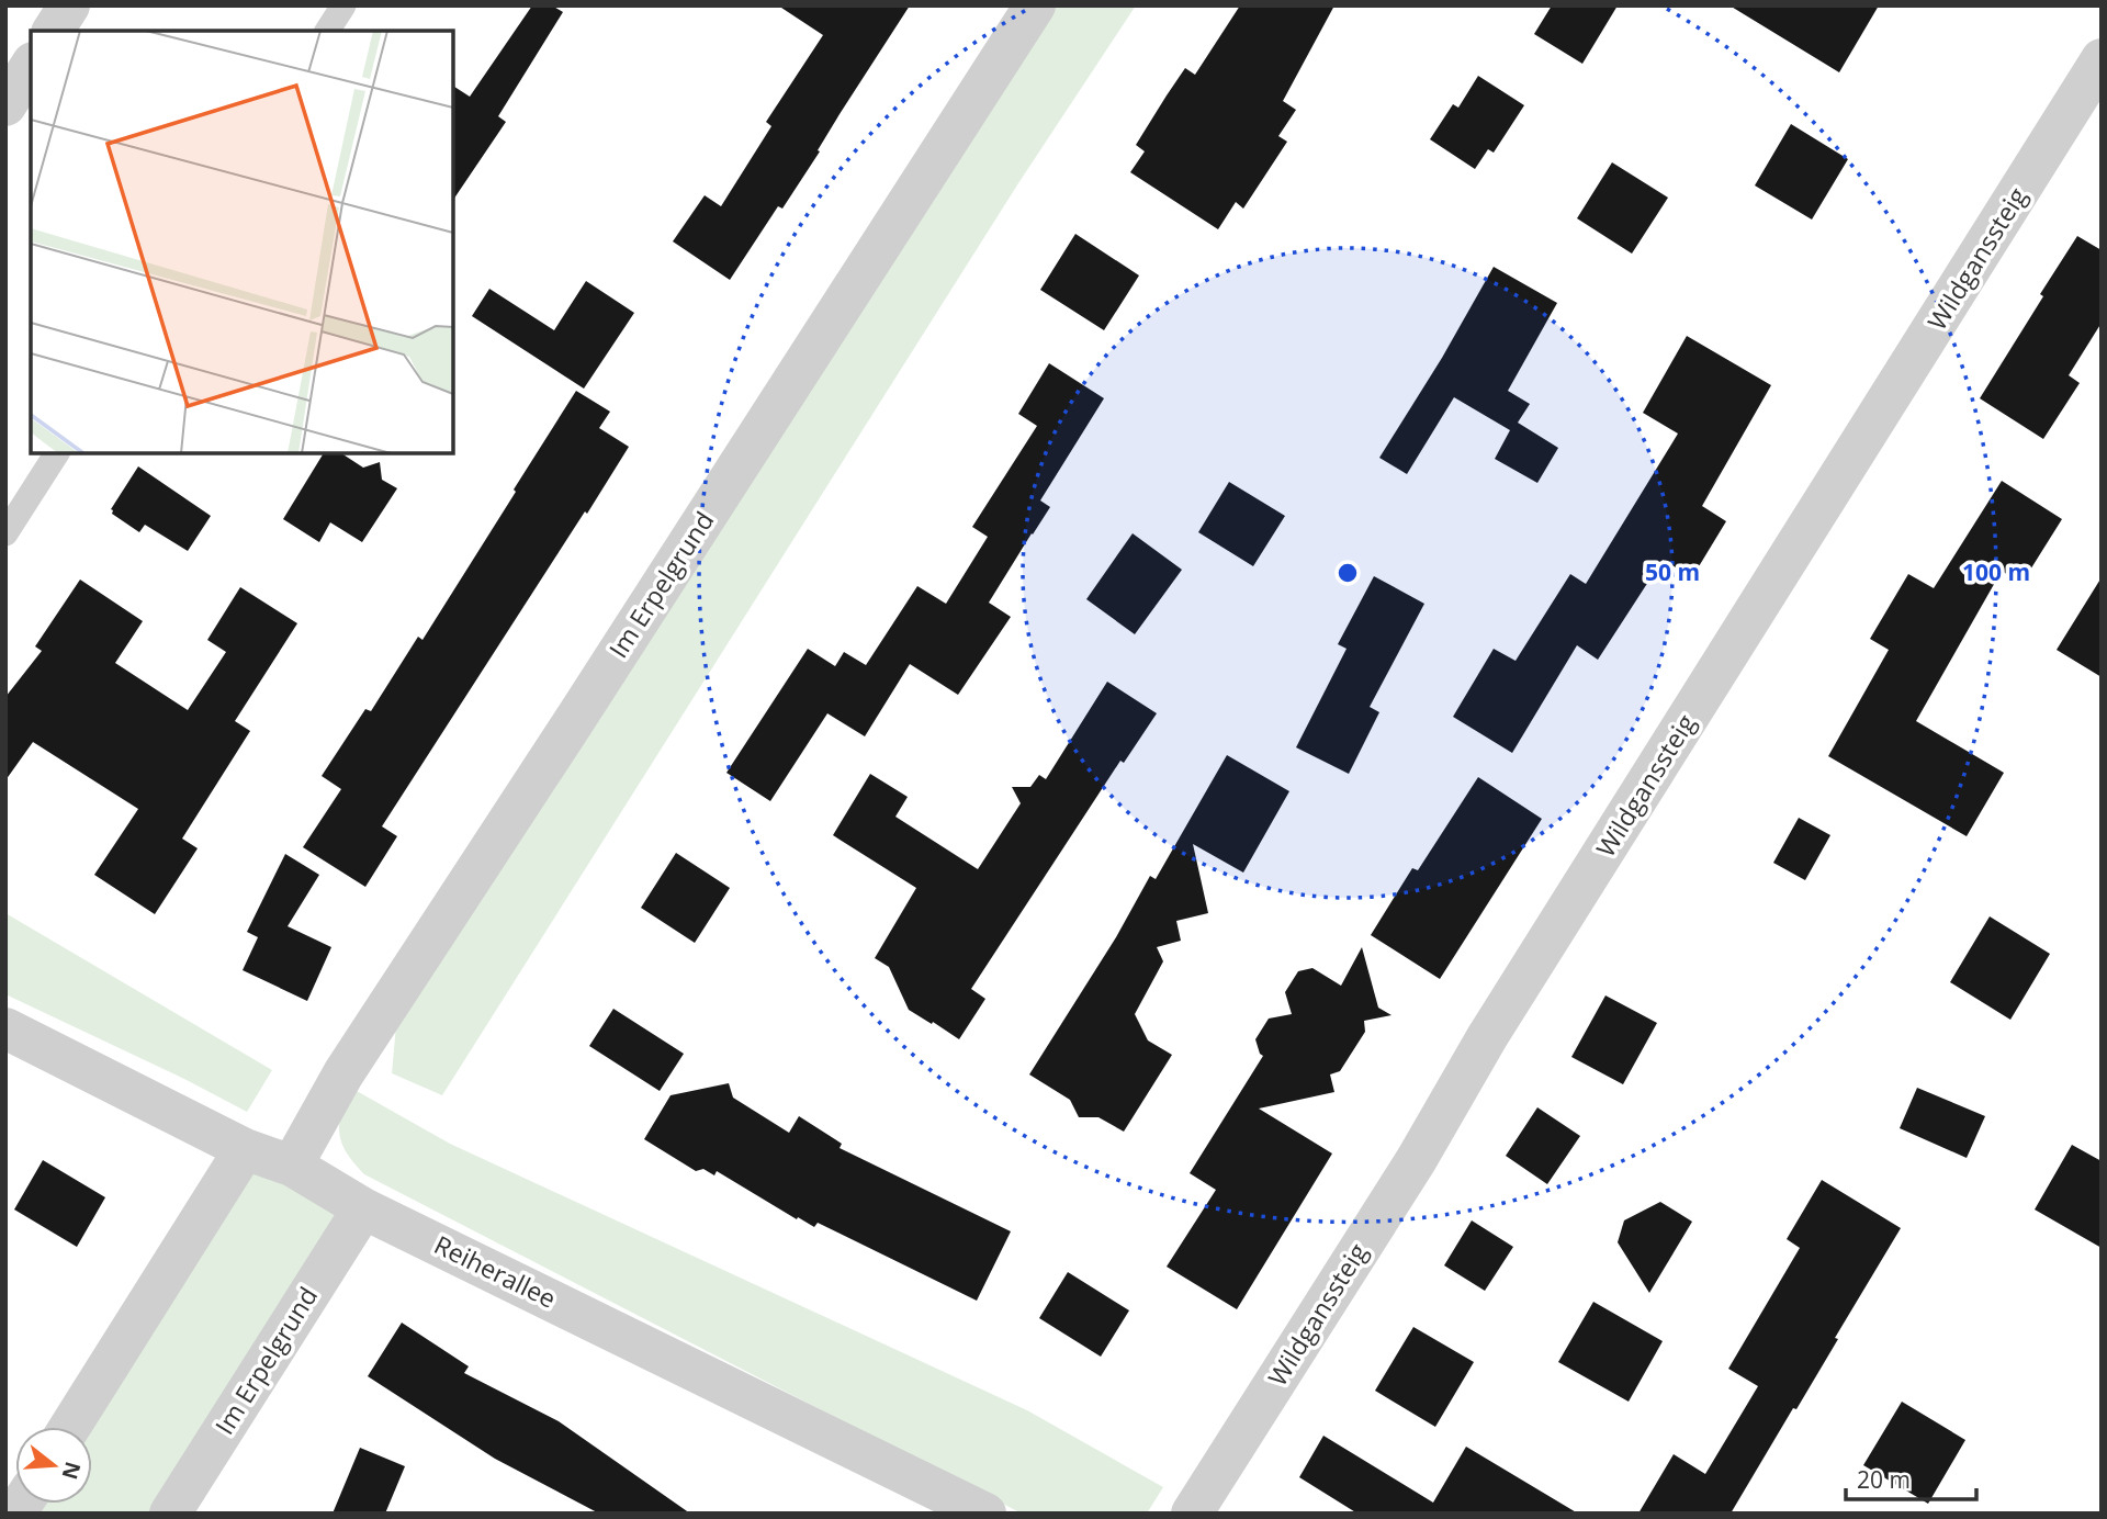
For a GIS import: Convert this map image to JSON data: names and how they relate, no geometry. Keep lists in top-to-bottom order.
{
  "streets": {
    "street": ["Wildganssteig", "Im Erpelgrund", "Reiherallee"]
  },
  "crossings": [
    ["Im Erpelgrund", "Reiherallee"]
  ],
  "scale_bar": "20 m",
  "north": "right",
  "rings": ["50 m", "100 m"]
}
